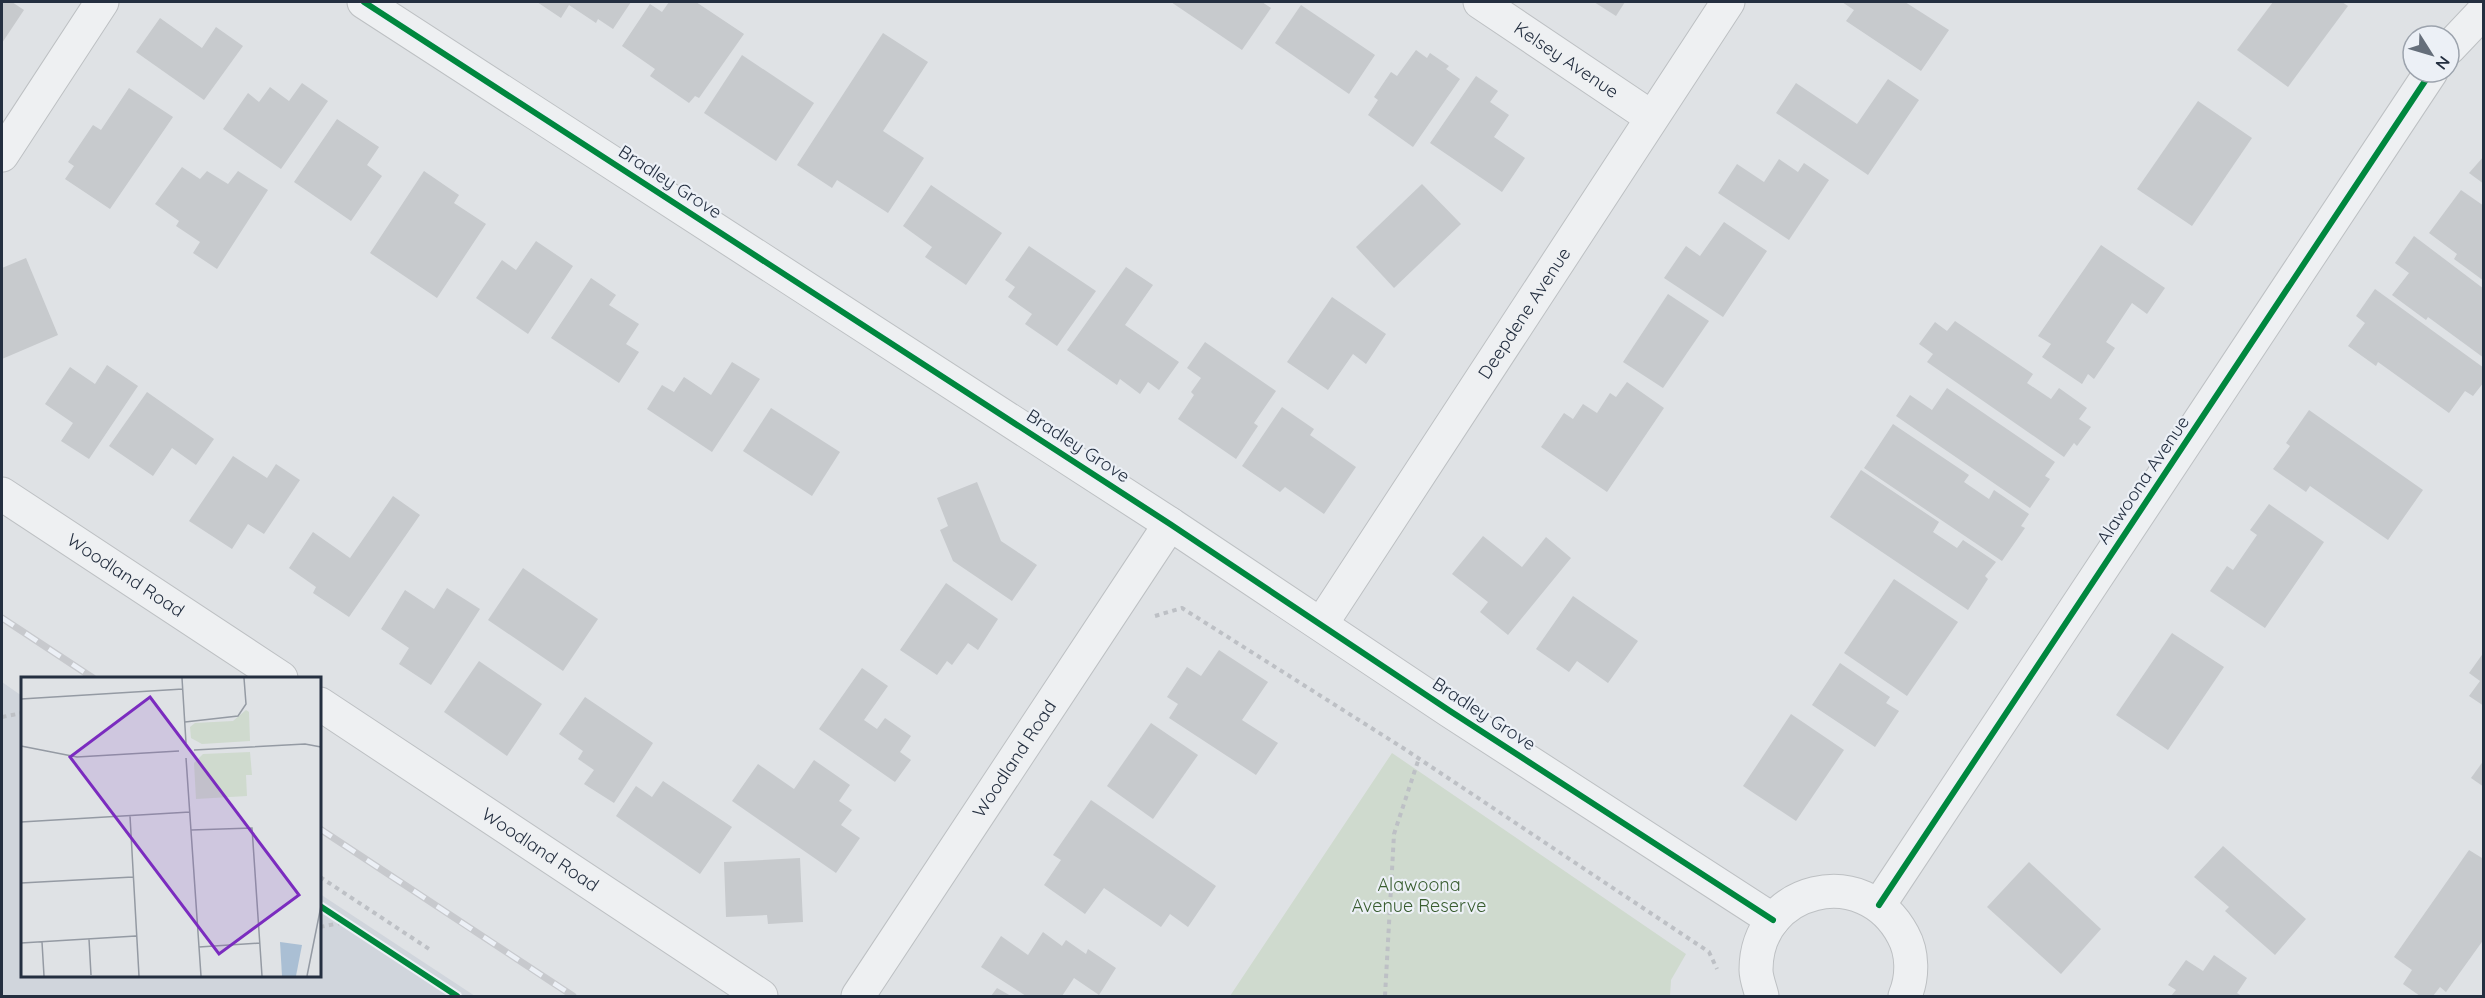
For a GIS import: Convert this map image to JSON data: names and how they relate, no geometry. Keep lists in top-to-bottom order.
{
  "streets": {
    "street": [
      "Kelsey Avenue",
      "Bradley Grove",
      "Deepdene Avenue",
      "Alawoona Avenue",
      "Woodland Road"
    ]
  },
  "crossings": [
    ["Kelsey Avenue", "Deepdene Avenue"],
    ["Bradley Grove", "Deepdene Avenue"],
    ["Bradley Grove", "Woodland Road"]
  ],
  "parks": ["Alawoona Avenue Reserve"],
  "north": "bottom right"
}
